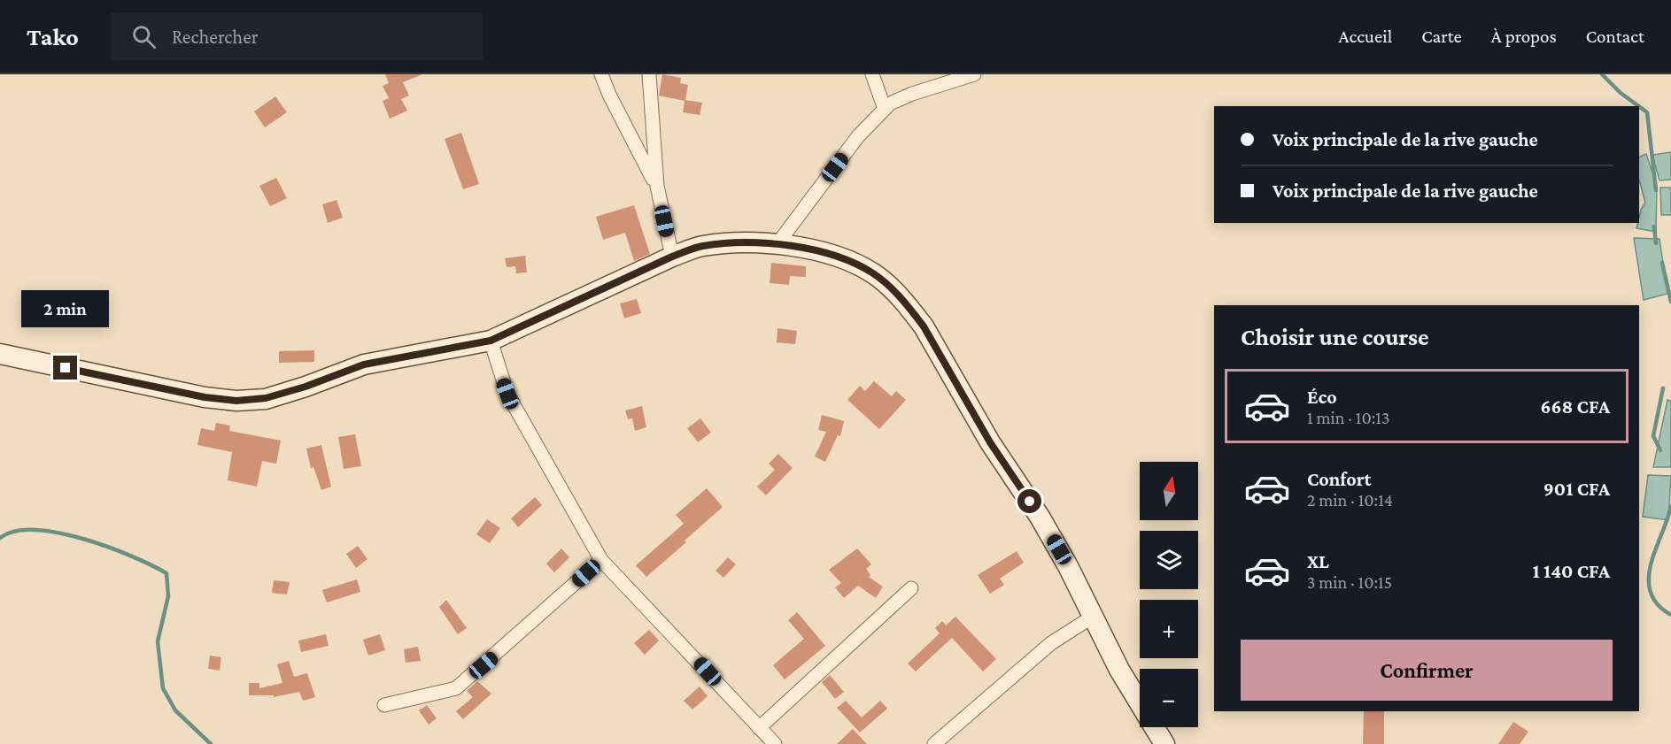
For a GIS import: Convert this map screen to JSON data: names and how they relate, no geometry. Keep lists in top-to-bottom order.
{
  "north": "top",
  "page": {
    "header": "Tako",
    "search": "Rechercher",
    "nav": [
      "Accueil",
      "Carte",
      "À propos",
      "Contact"
    ],
    "banner": ["Voix principale de la rive gauche", "Voix principale de la rive gauche"],
    "bubble": "2 min",
    "heading": "Choisir une course",
    "list": [
      {
        "name": "Éco",
        "note": "1 min · 10:13",
        "value": "668 CFA"
      },
      {
        "name": "Confort",
        "note": "2 min · 10:14",
        "value": "901 CFA"
      },
      {
        "name": "XL",
        "note": "3 min · 10:15",
        "value": "1 140 CFA"
      }
    ],
    "map_buttons": ["+", "−"],
    "buttons": "Confirmer"
  }
}
